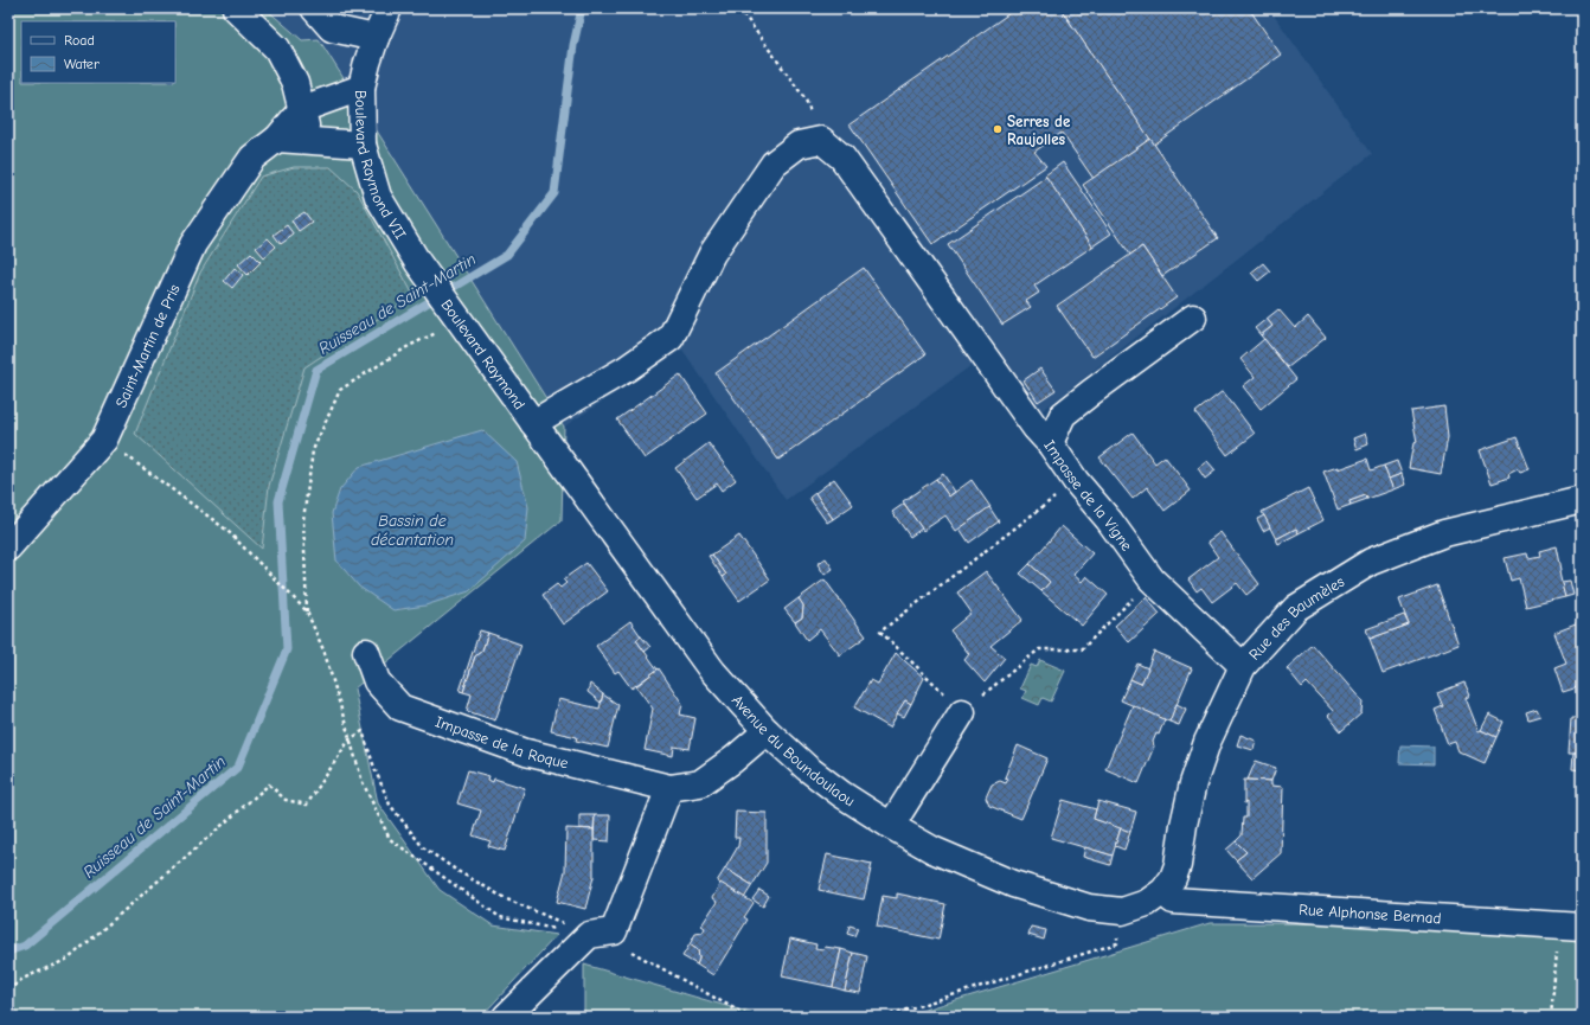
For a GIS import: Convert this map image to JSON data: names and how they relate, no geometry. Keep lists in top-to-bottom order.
{
  "streets": {
    "street": [
      "Boulevard Raymond VII",
      "Saint-Martin de Pris",
      "Boulevard Raymond",
      "Impasse de la Vigne",
      "Rue des Baumèles",
      "Impasse de la Roque",
      "Avenue du Boundoulaou",
      "Rue Alphonse Bernad"
    ]
  },
  "crossings": [
    ["Boulevard Raymond VII", "Boulevard Raymond"],
    ["Boulevard Raymond", "Avenue du Boundoulaou"],
    ["Impasse de la Vigne", "Rue des Baumèles"],
    ["Rue des Baumèles", "Avenue du Boundoulaou"],
    ["Rue des Baumèles", "Rue Alphonse Bernad"],
    ["Impasse de la Roque", "Avenue du Boundoulaou"],
    ["Avenue du Boundoulaou", "Rue Alphonse Bernad"]
  ],
  "water": ["Ruisseau de Saint-Martin", "Bassin de décantation"],
  "places": ["Serres de Raujolles"],
  "legend": ["Road", "Water"]
}
